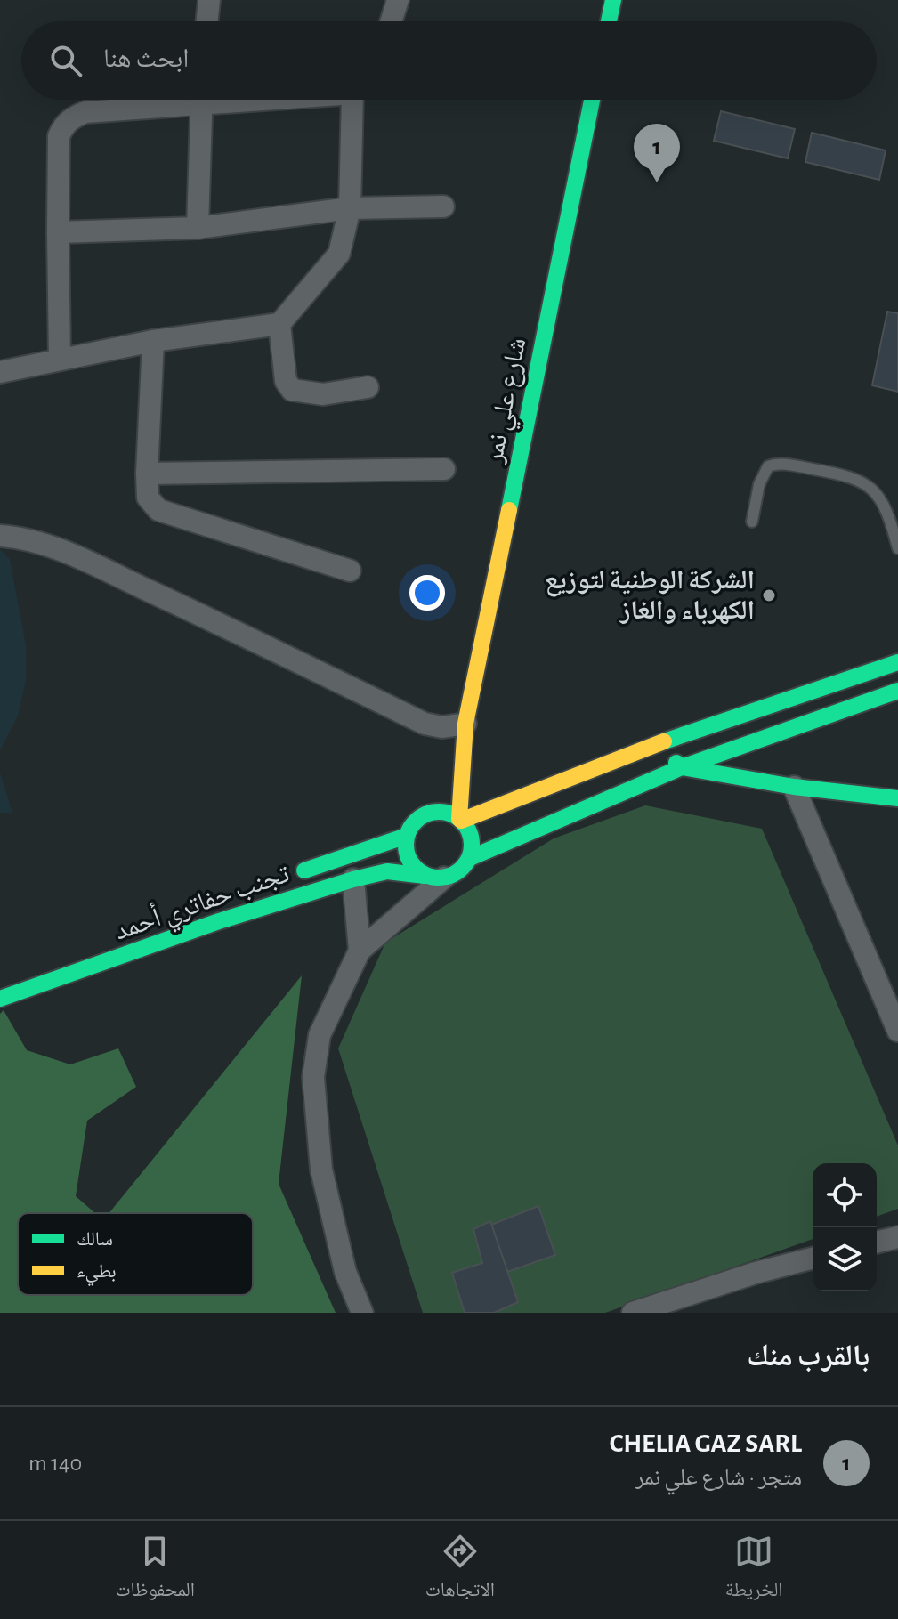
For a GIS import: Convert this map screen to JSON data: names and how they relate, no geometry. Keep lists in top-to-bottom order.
{
  "streets": {
    "main road": ["شارع علي نمر", "تجنب حفاتري أحمد"]
  },
  "crossings": [
    ["شارع علي نمر", "تجنب حفاتري أحمد"]
  ],
  "places": ["الشركة الوطنية لتوزيع الكهرباء والغاز"],
  "legend": ["سالك", "بطيء"],
  "page": {
    "search": "ابحث هنا",
    "pins": "1",
    "heading": "بالقرب منك",
    "list": [
      {
        "mark": "1",
        "name": "CHELIA GAZ SARL",
        "note": "متجر · شارع علي نمر",
        "value": "140 m"
      }
    ],
    "nav": ["الخريطة", "الاتجاهات", "المحفوظات"]
  }
}
